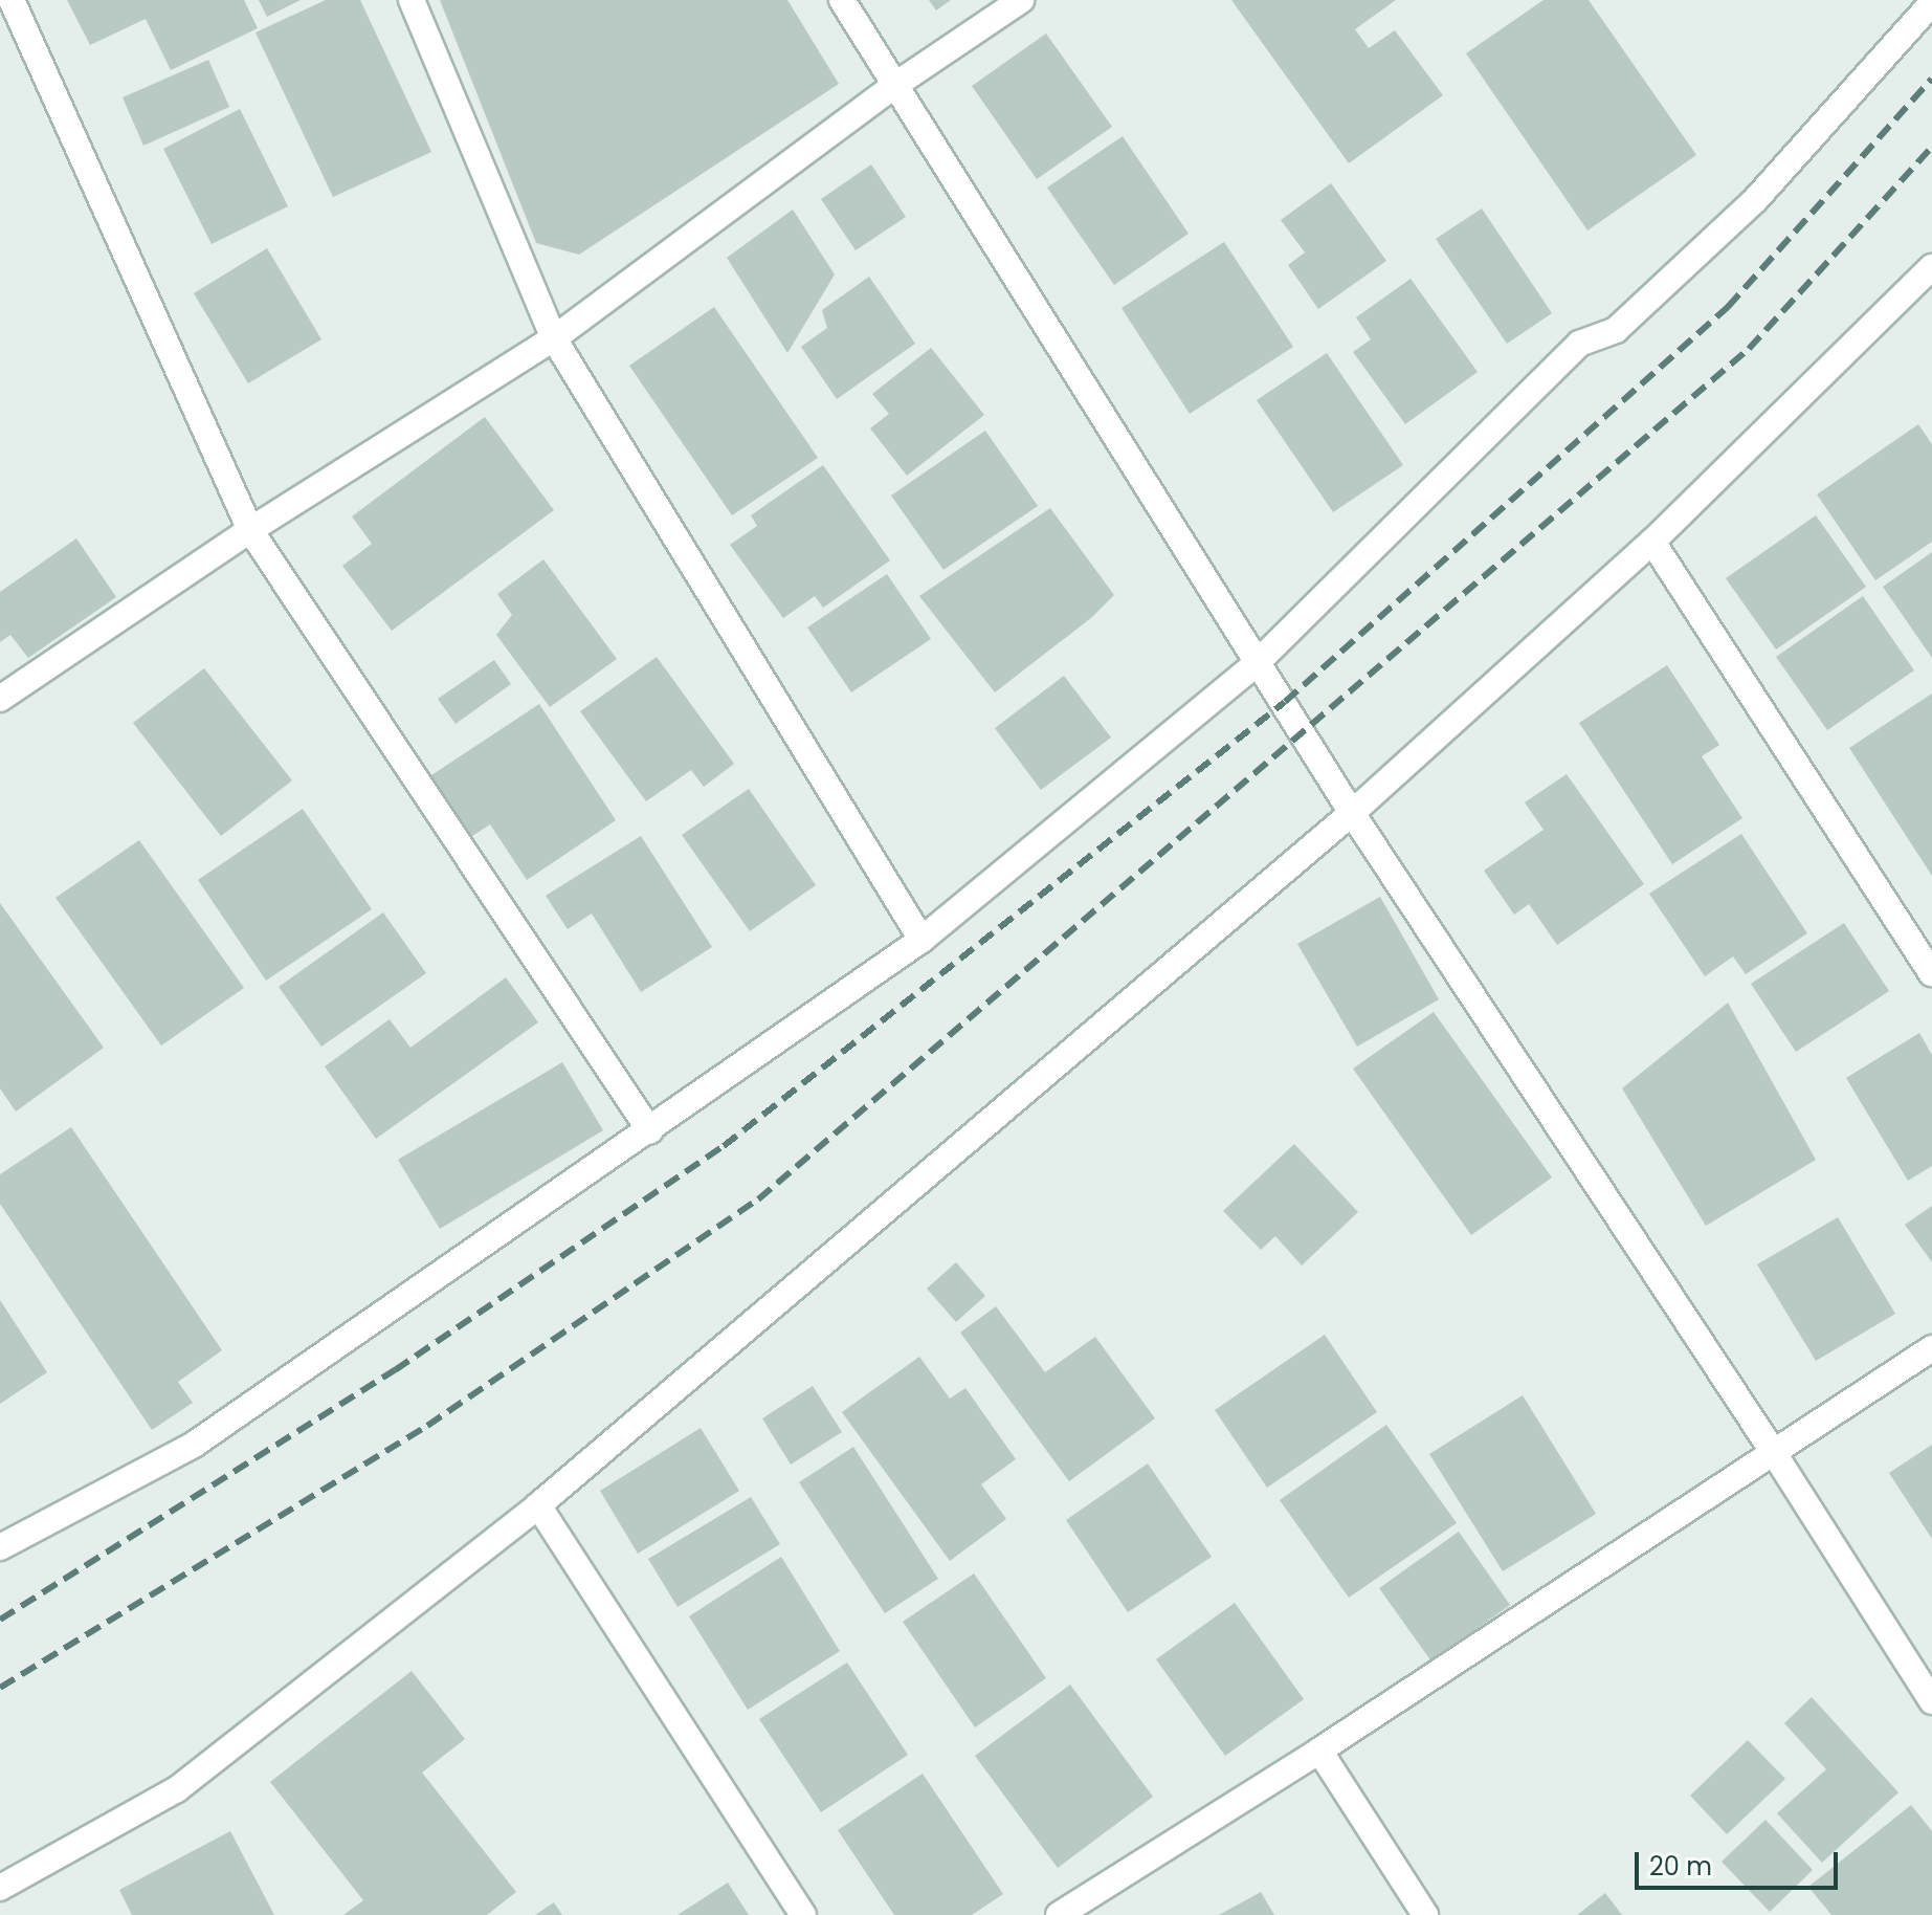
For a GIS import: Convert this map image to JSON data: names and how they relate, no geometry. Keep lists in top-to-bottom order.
{
  "scale_bar": "20 m"
}
